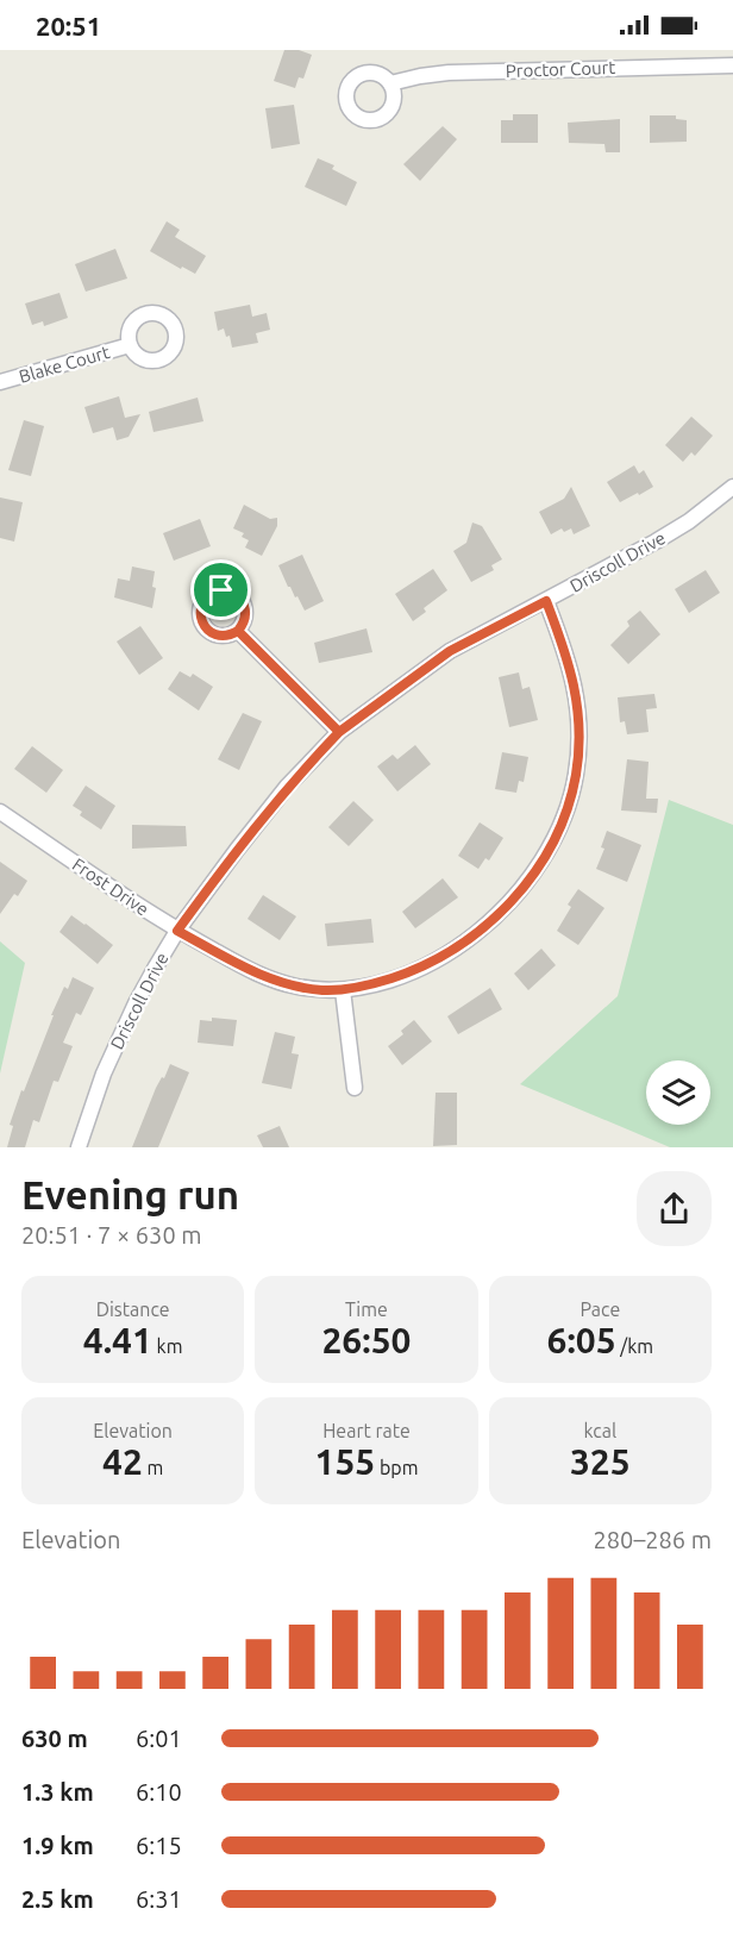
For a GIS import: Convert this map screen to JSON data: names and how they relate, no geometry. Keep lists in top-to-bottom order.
{
  "streets": {
    "street": [
      "Proctor Court",
      "Blake Court",
      "Driscoll Drive",
      "Frost Drive"
    ]
  },
  "crossings": [
    ["Driscoll Drive", "Frost Drive"]
  ],
  "page": {
    "status": "20:51",
    "heading": ["Evening run", "20:51 · 7 × 630 m"],
    "stats": [
      ["Distance", "4.41 km"],
      ["Time", "26:50"],
      ["Pace", "6:05 /km"],
      ["Elevation", "42 m"],
      ["Heart rate", "155 bpm"],
      ["kcal", "325"]
    ],
    "chart": ["Elevation", "280–286 m"],
    "list": [
      {
        "name": "630 m",
        "note": "6:01"
      },
      {
        "name": "1.3 km",
        "note": "6:10"
      },
      {
        "name": "1.9 km",
        "note": "6:15"
      },
      {
        "name": "2.5 km",
        "note": "6:31"
      }
    ]
  }
}
